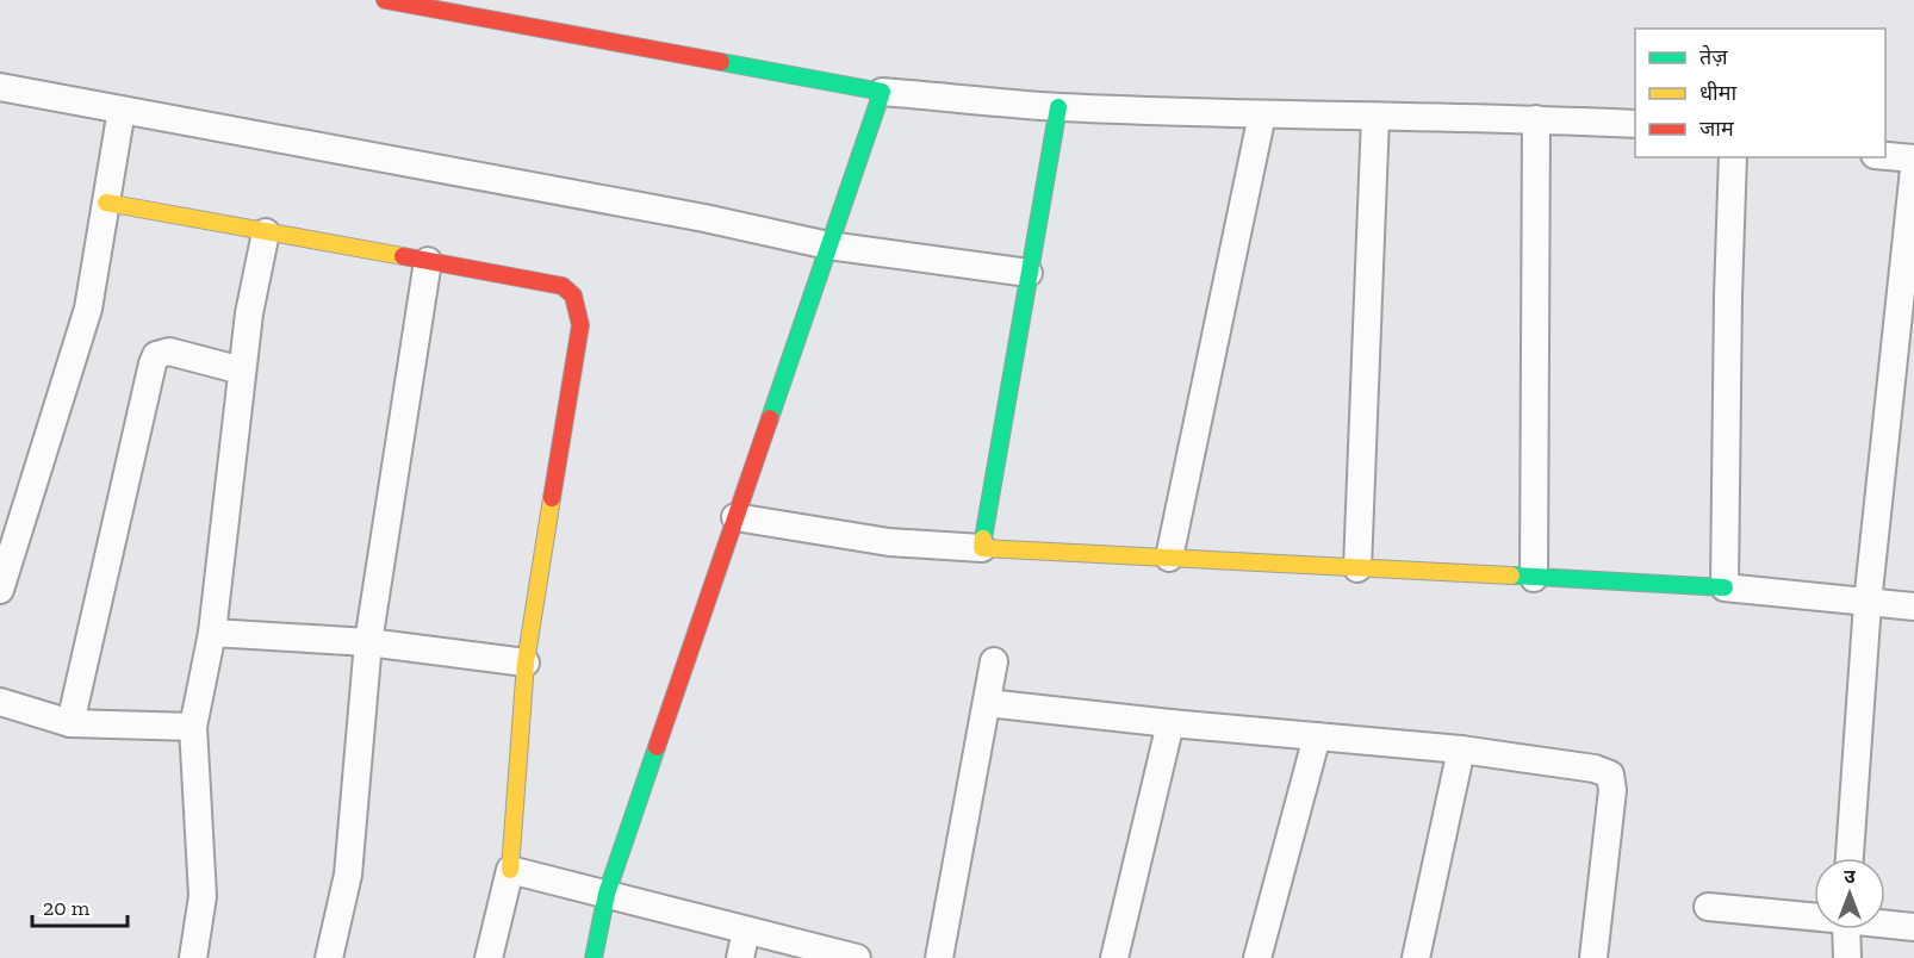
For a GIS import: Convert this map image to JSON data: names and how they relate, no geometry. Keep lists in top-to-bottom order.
{
  "legend": ["तेज़", "धीमा", "जाम"],
  "scale_bar": "20 m",
  "north": "top"
}
